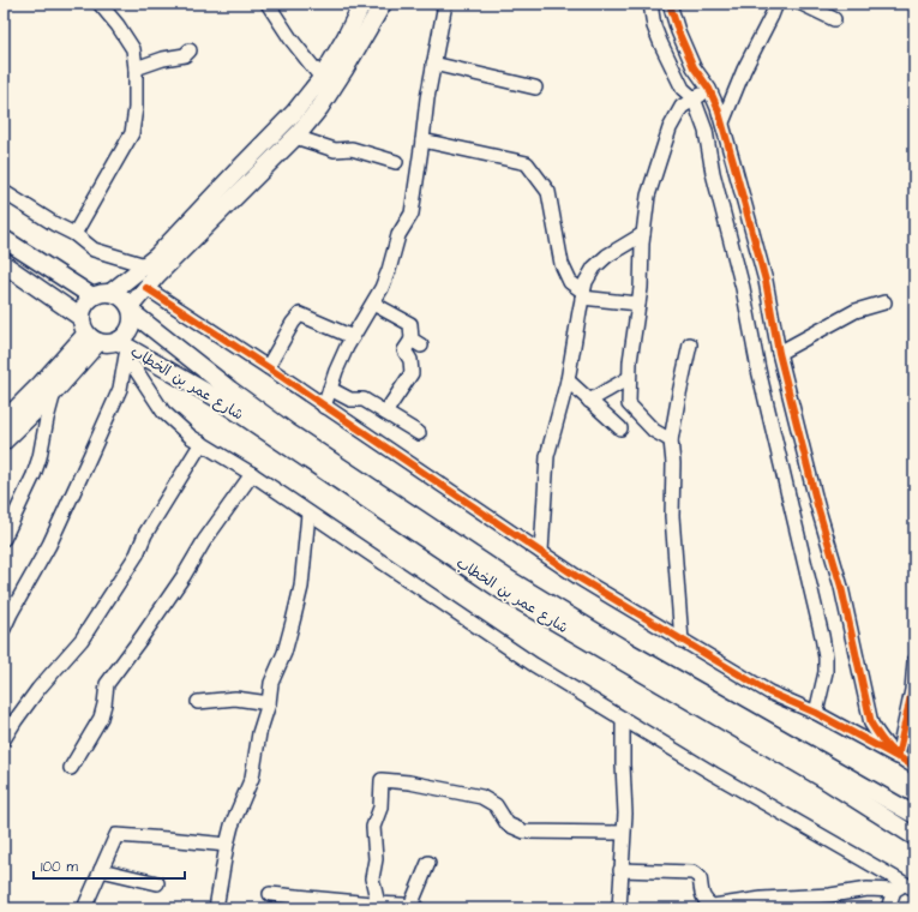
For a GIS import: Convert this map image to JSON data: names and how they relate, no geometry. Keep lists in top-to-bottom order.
{
  "streets": {
    "main road": ["شارع عمر بن الخطاب"]
  },
  "scale_bar": "100 m"
}
